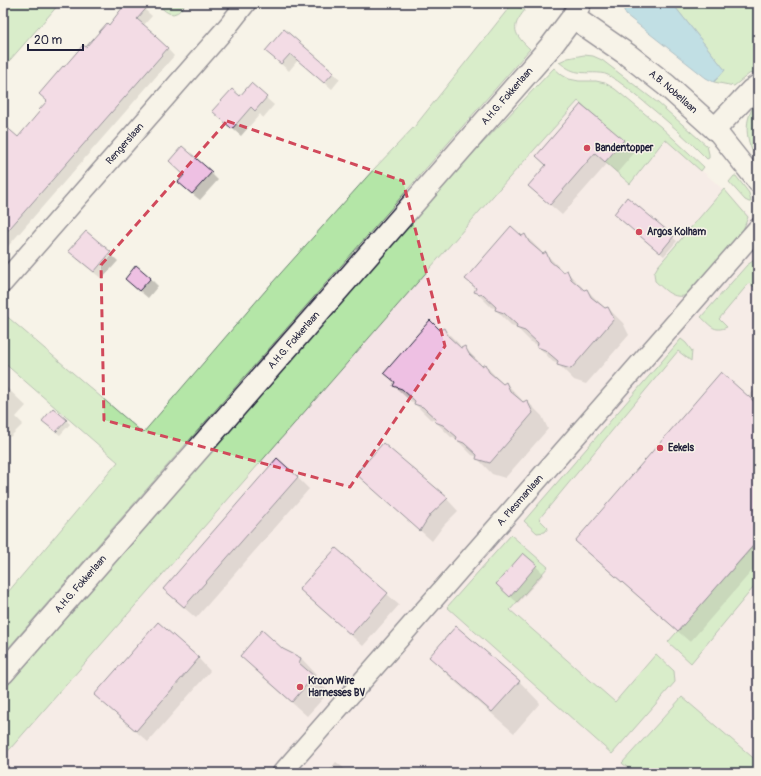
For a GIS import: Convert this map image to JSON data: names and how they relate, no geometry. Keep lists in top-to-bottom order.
{
  "streets": {
    "main road": ["A.B. Nobellaan", "A.H.G. Fokkerlaan"],
    "street": ["Rengerslaan", "A. Plesmanlaan"]
  },
  "crossings": [
    ["A.B. Nobellaan", "A.H.G. Fokkerlaan"]
  ],
  "places": [
    "Bandentopper",
    "Argos Kolham",
    "Eekels",
    "Kroon Wire Harnesses BV"
  ],
  "scale_bar": "20 m"
}
